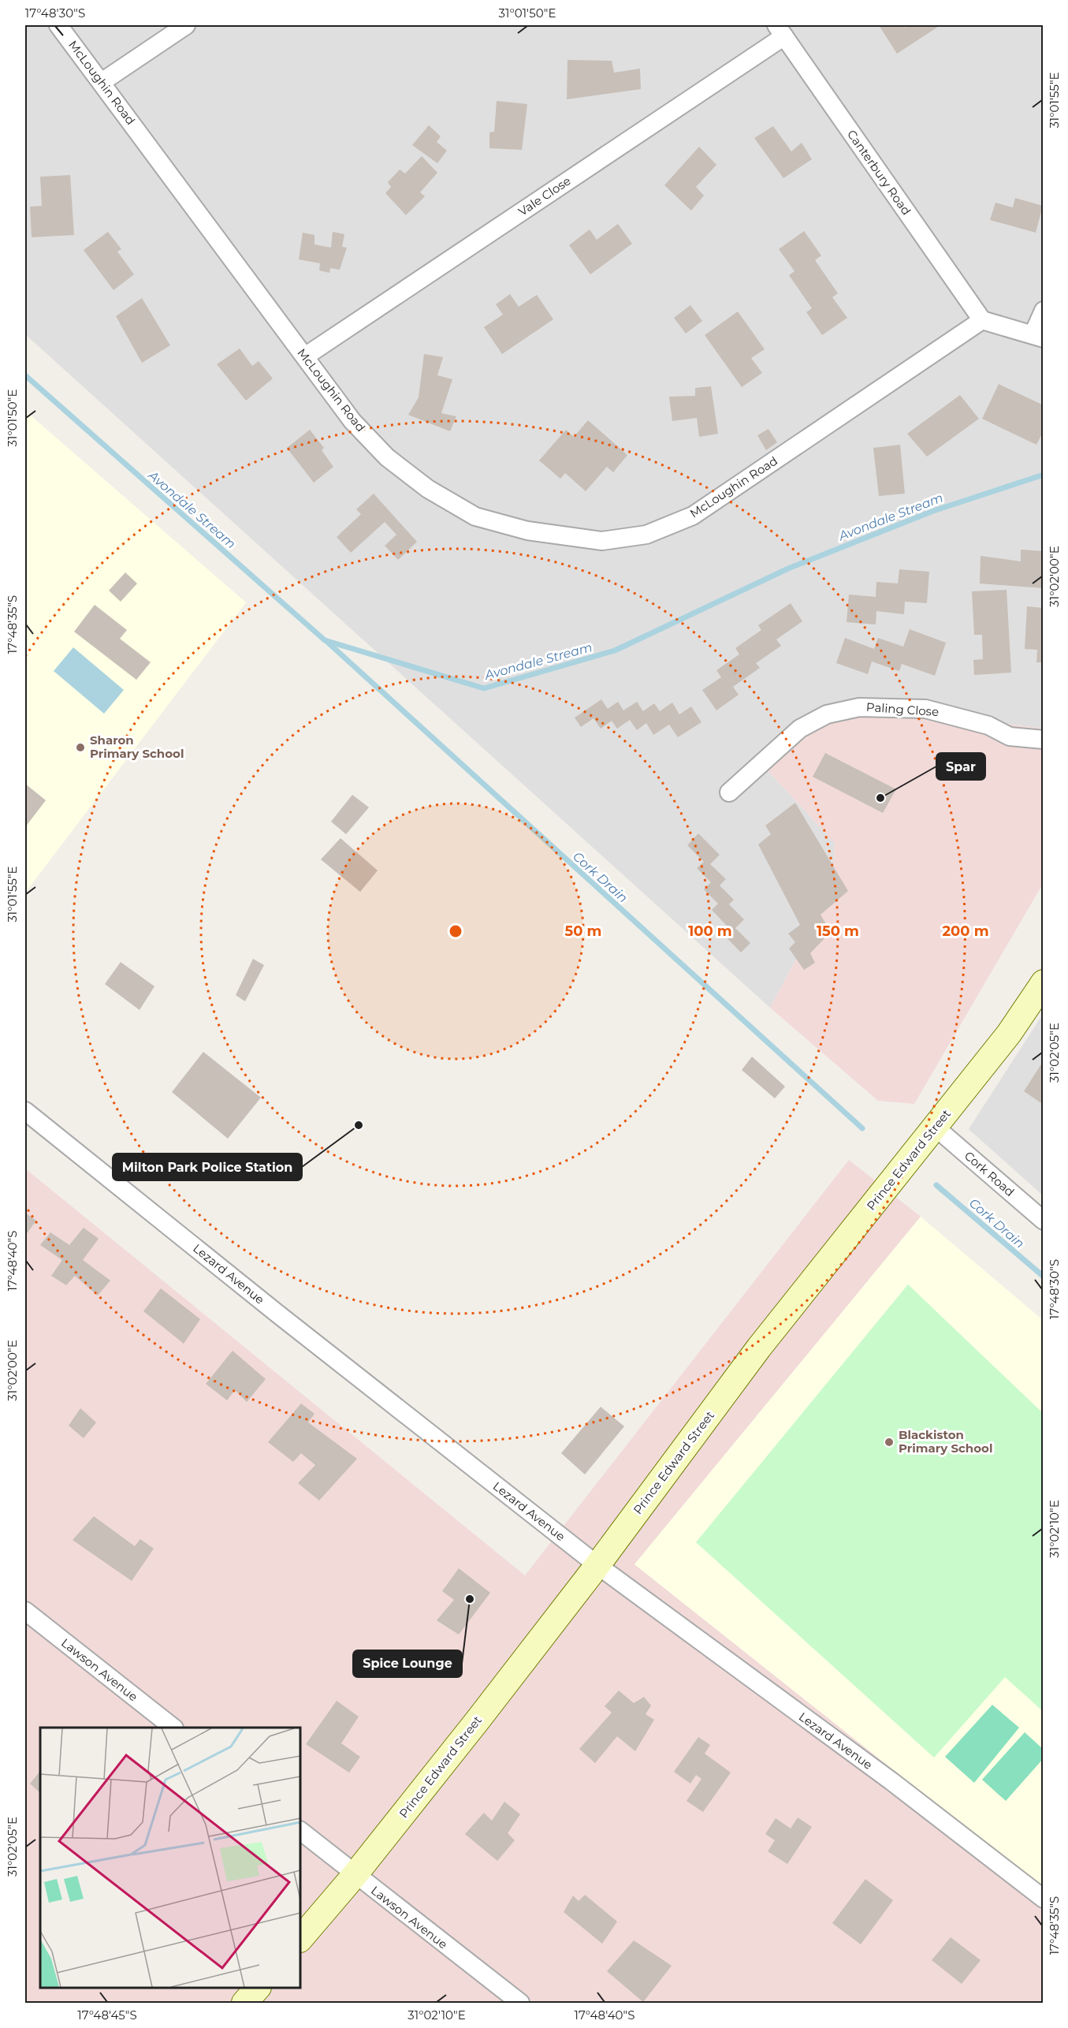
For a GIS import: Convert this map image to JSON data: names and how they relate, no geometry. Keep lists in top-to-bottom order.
{
  "streets": {
    "main road": ["Prince Edward Street"],
    "street": [
      "McLoughin Road",
      "Canterbury Road",
      "Vale Close",
      "Paling Close",
      "Cork Road",
      "Lezard Avenue",
      "Lawson Avenue"
    ]
  },
  "crossings": [
    ["McLoughin Road", "Canterbury Road"],
    ["McLoughin Road", "Vale Close"],
    ["Canterbury Road", "Vale Close"],
    ["Prince Edward Street", "Cork Road"],
    ["Prince Edward Street", "Lezard Avenue"],
    ["Prince Edward Street", "Lawson Avenue"]
  ],
  "water": ["Avondale Stream", "Cork Drain"],
  "places": [
    "Sharon Primary School",
    "Spar",
    "Milton Park Police Station",
    "Blackiston Primary School",
    "Spice Lounge"
  ],
  "coordinates": [
    "17°48'30\"S",
    "31°01'50\"E",
    "31°01'55\"E",
    "31°02'00\"E",
    "17°48'35\"S",
    "31°02'05\"E",
    "17°48'40\"S",
    "31°02'10\"E",
    "17°48'45\"S"
  ],
  "rings": [
    "50 m",
    "100 m",
    "150 m",
    "200 m"
  ]
}
